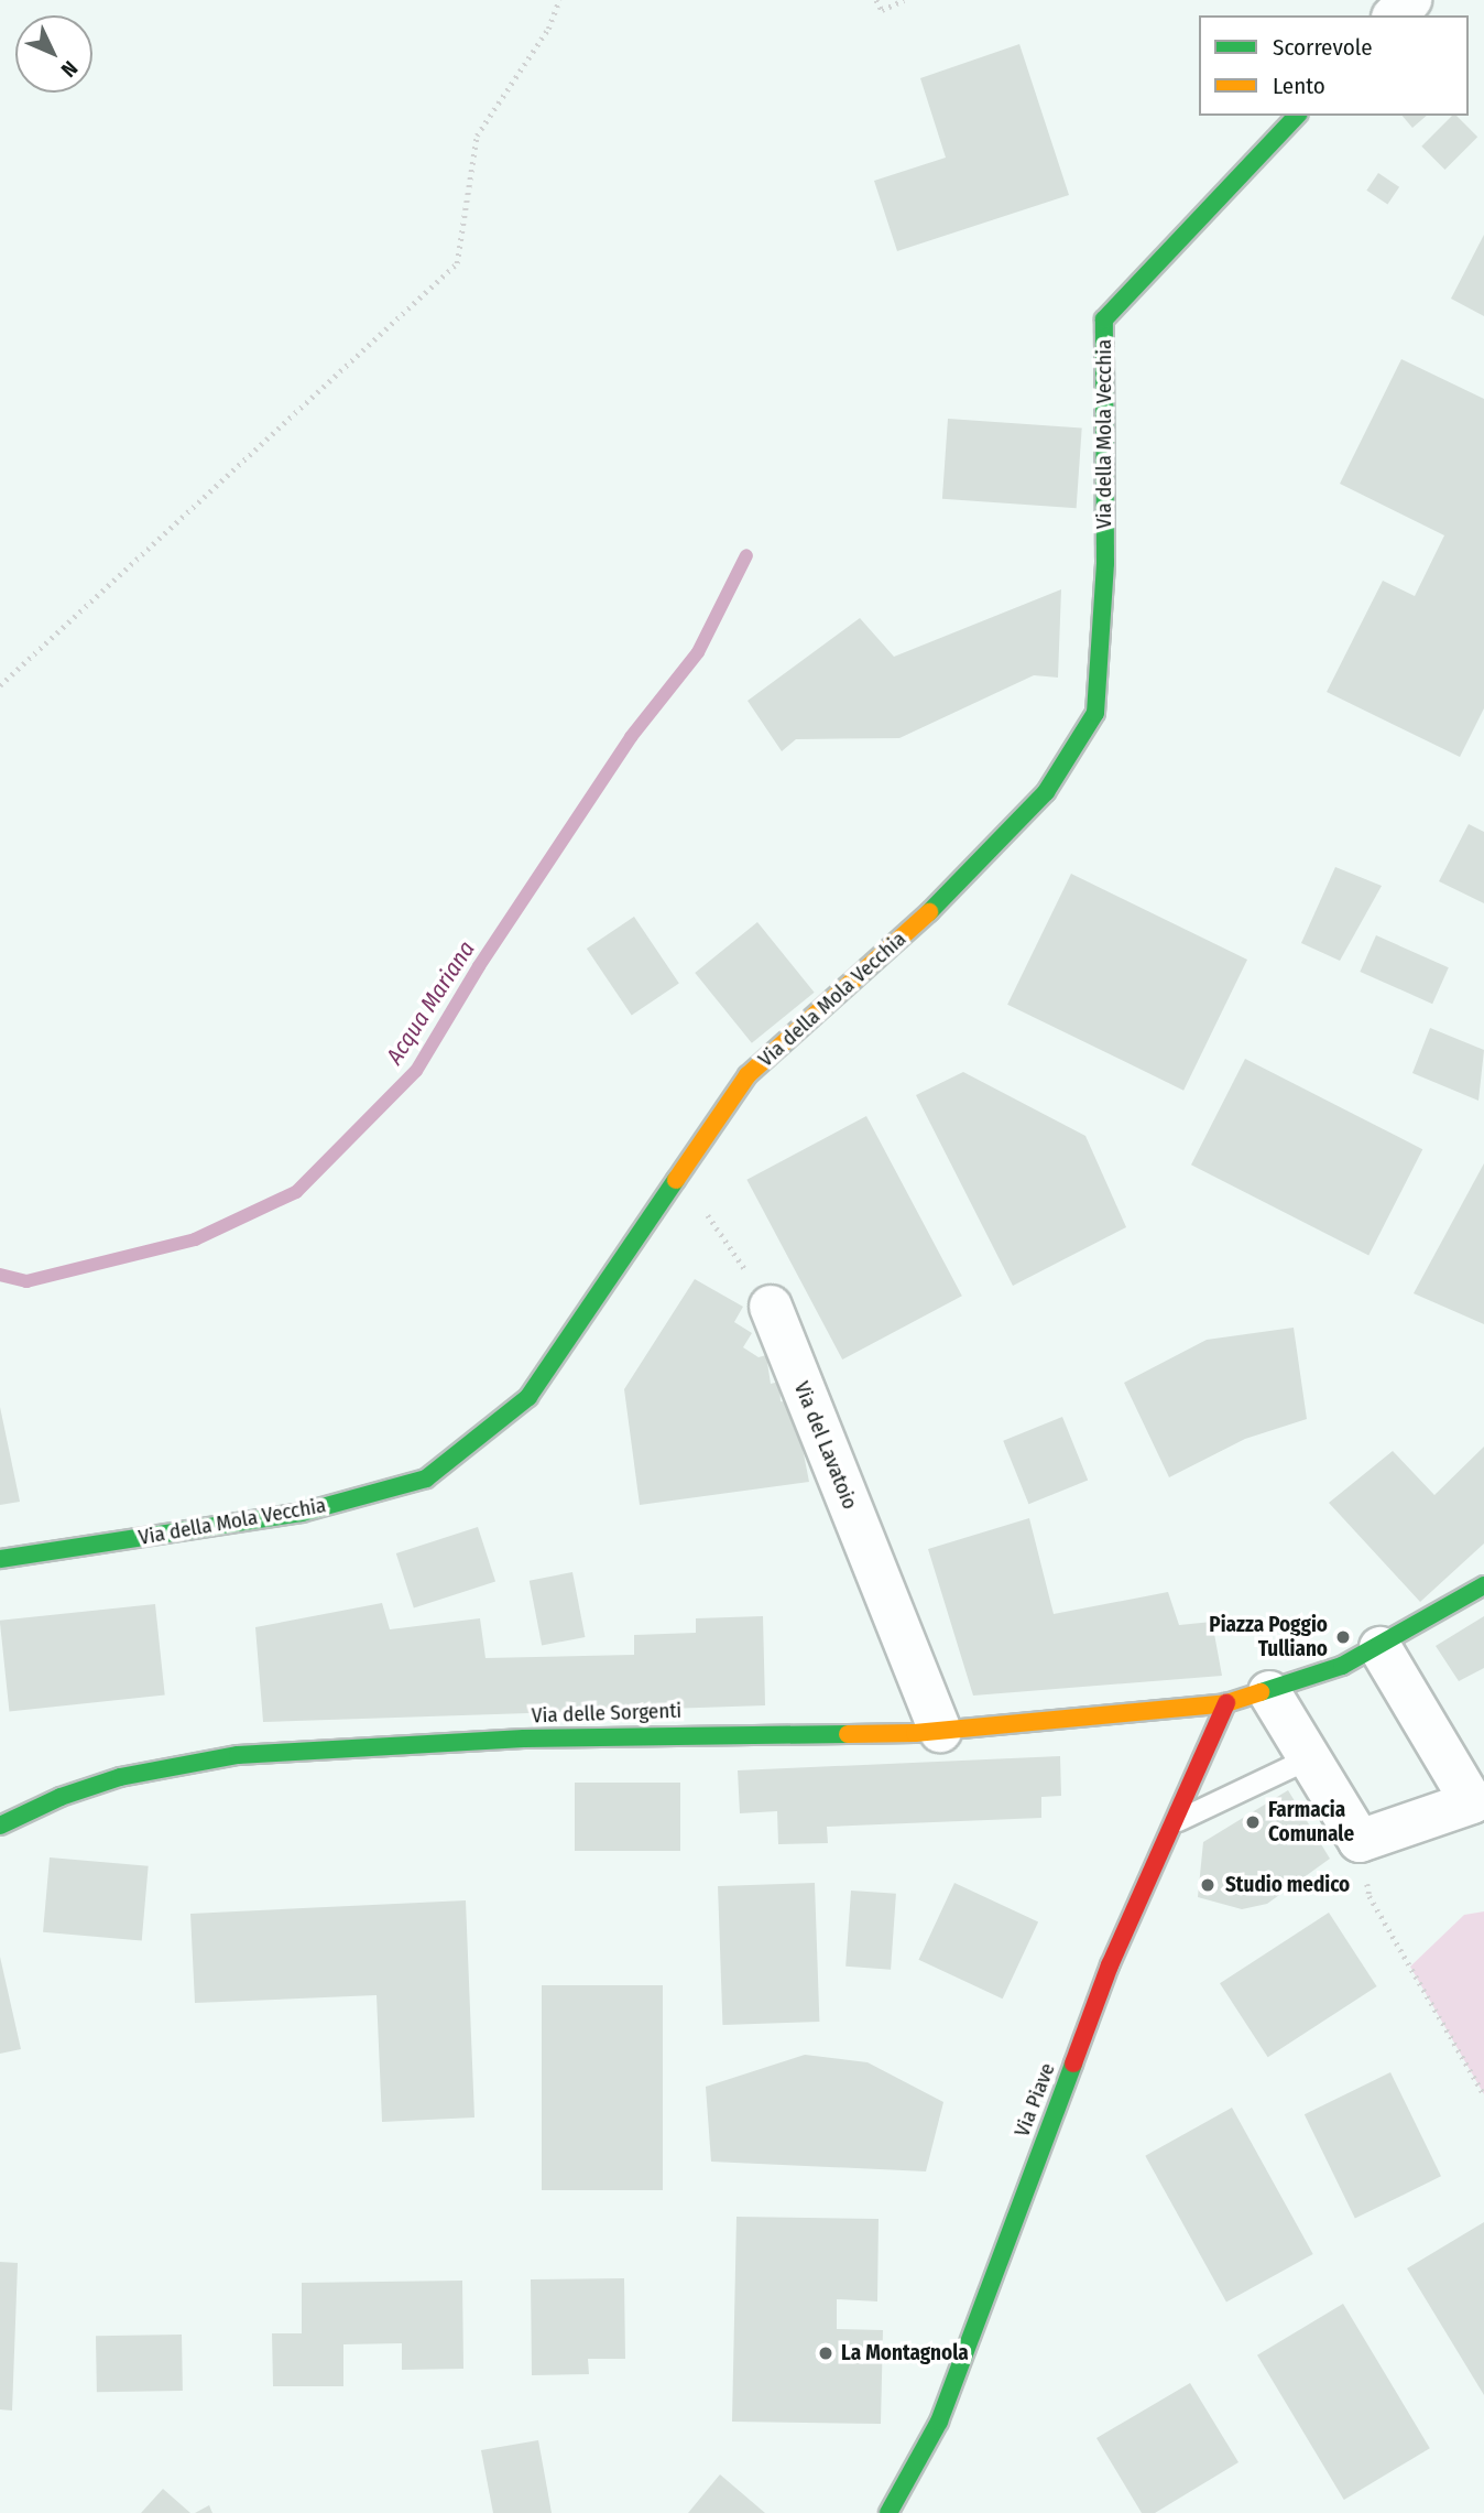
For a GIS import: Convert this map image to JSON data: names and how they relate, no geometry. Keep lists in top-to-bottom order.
{
  "streets": {
    "street": [
      "Via della Mola Vecchia",
      "Via del Lavatoio",
      "Via delle Sorgenti",
      "Via Piave"
    ]
  },
  "crossings": [
    ["Via del Lavatoio", "Via delle Sorgenti"],
    ["Via delle Sorgenti", "Via Piave"]
  ],
  "water": ["Acqua Mariana"],
  "places": [
    "Piazza Poggio Tulliano",
    "Farmacia Comunale",
    "Studio medico",
    "La Montagnola"
  ],
  "legend": ["Scorrevole", "Lento"],
  "north": "bottom right"
}
